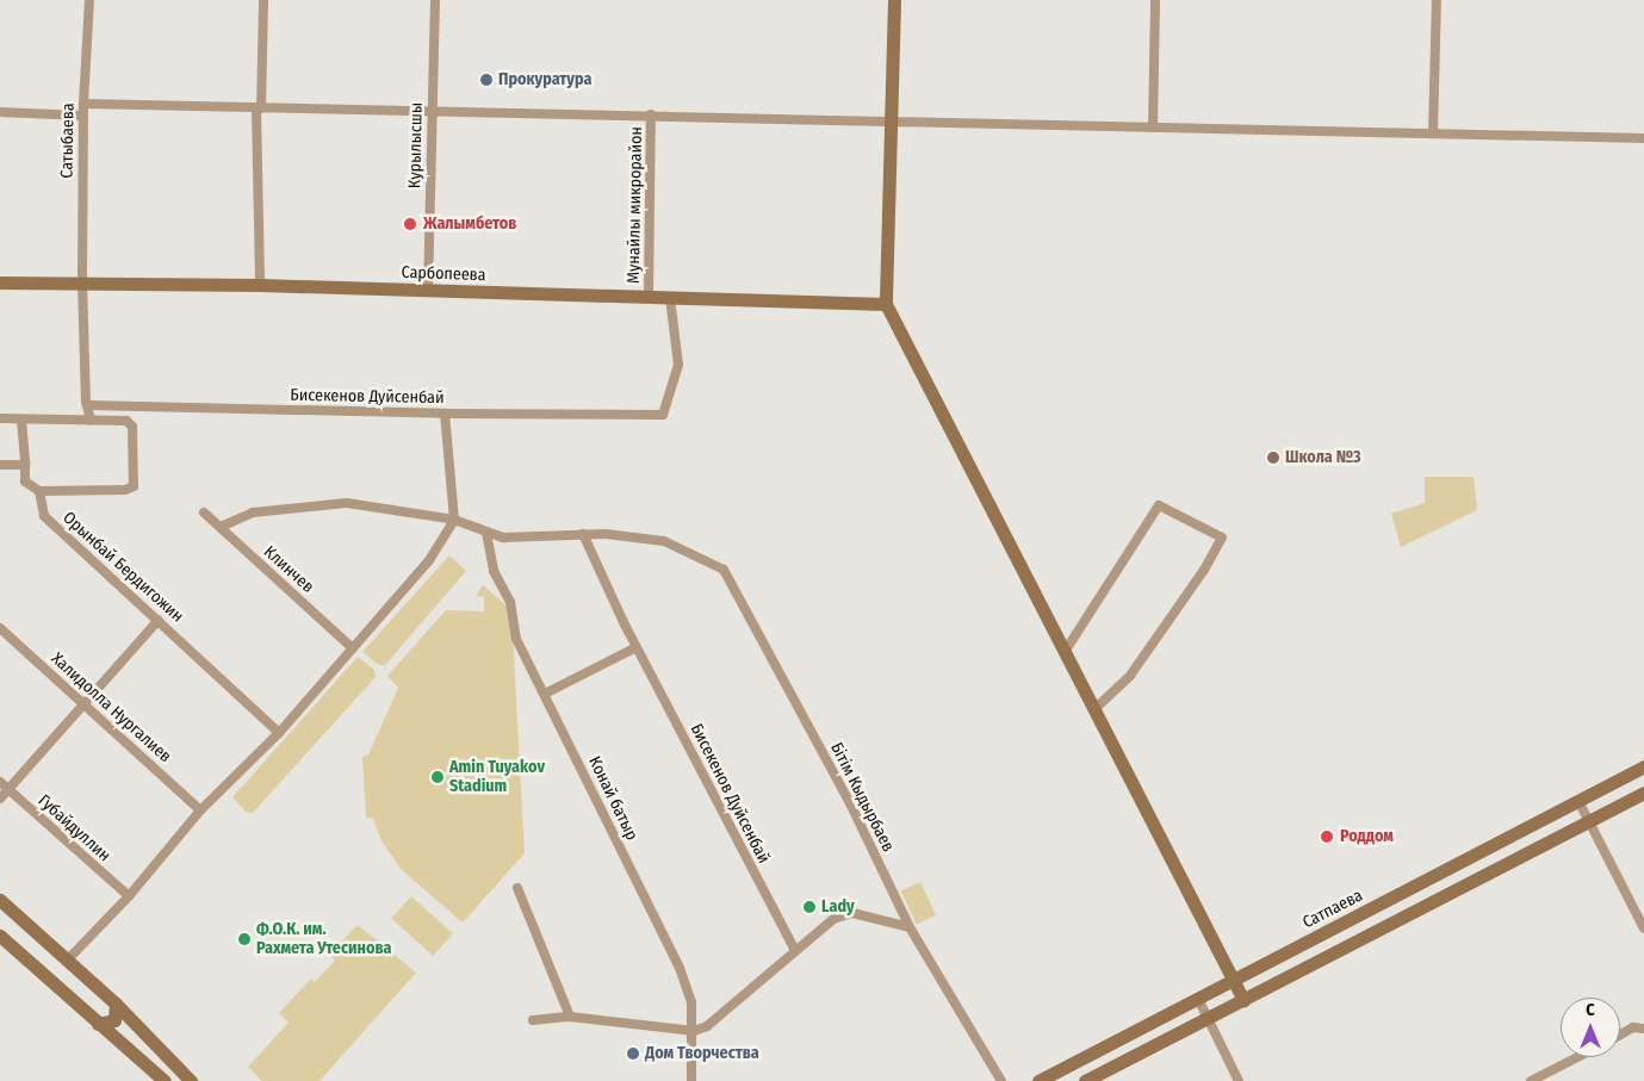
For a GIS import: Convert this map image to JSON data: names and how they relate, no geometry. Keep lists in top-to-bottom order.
{
  "streets": {
    "street": [
      "Сатыбаева",
      "Курылысшы",
      "Мунайлы микрорайон",
      "Сарбопеева",
      "Бисекенов Дуйсенбай",
      "Орынбай Бердигожин",
      "Клинчев",
      "Халидолла Нургалиев",
      "Бiтiм Кыдырбаев",
      "Конай батыр",
      "Губайдуллин",
      "Сатпаева"
    ]
  },
  "crossings": [
    ["Сатыбаева", "Сарбопеева"],
    ["Сатыбаева", "Бисекенов Дуйсенбай"],
    ["Сатыбаева", "Орынбай Бердигожин"],
    ["Курылысшы", "Сарбопеева"],
    ["Мунайлы микрорайон", "Сарбопеева"],
    ["Сарбопеева", "Бисекенов Дуйсенбай"],
    ["Бисекенов Дуйсенбай", "Бiтiм Кыдырбаев"],
    ["Клинчев", "Бiтiм Кыдырбаев"],
    ["Бiтiм Кыдырбаев", "Конай батыр"]
  ],
  "places": [
    "Прокуратура",
    "Жалымбетов",
    "Школа №3",
    "Amin Tuyakov Stadium",
    "Роддом",
    "Lady",
    "Ф.О.К. им. Рахмета Утесинова",
    "Дом Творчества"
  ],
  "north": "top"
}
